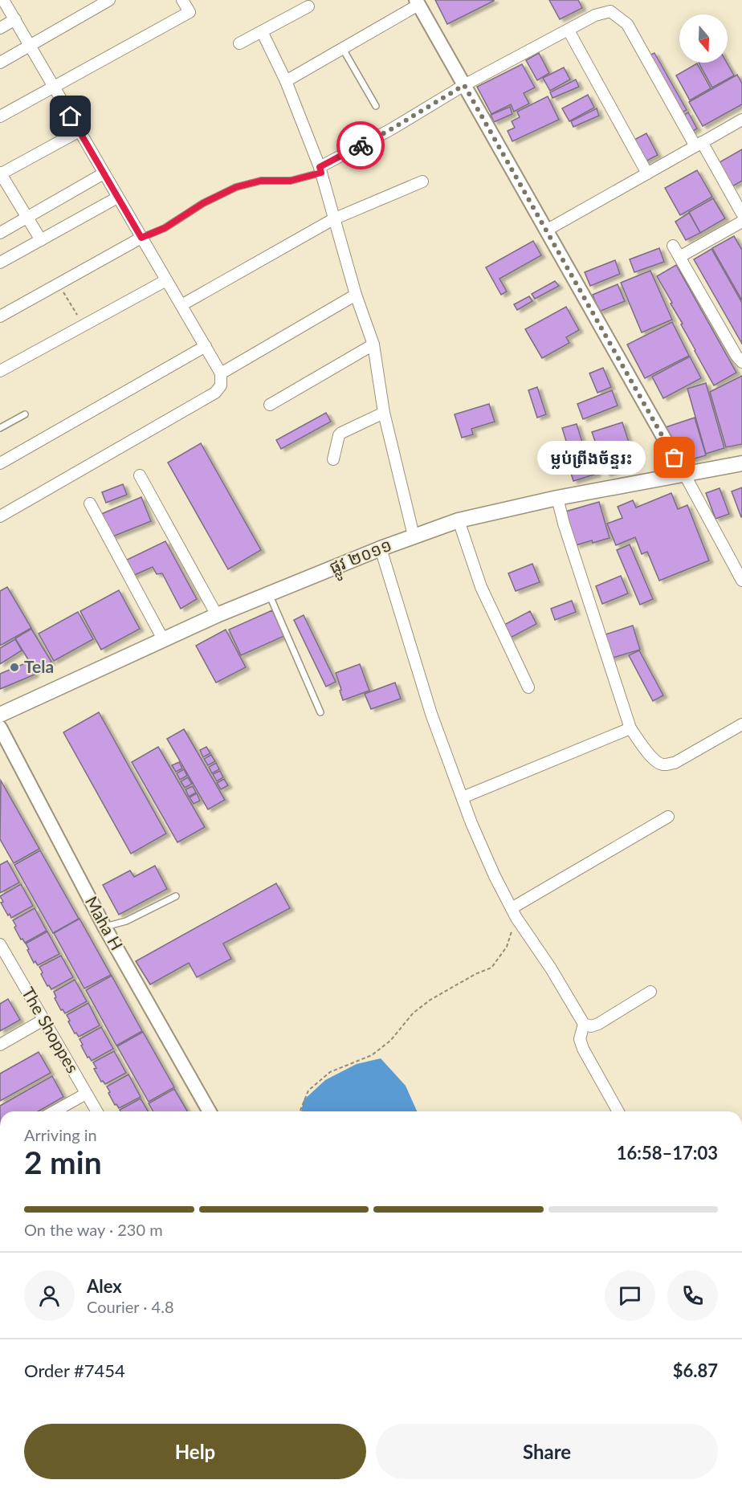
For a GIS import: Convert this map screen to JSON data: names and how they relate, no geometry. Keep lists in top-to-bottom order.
{
  "streets": {
    "main road": ["ផ្លូវ ២០១១"],
    "street": ["Maha H", "The Shoppes"]
  },
  "places": ["ម្លប់ព្រីងច័ន្ទរះ", "Tela"],
  "north": "bottom",
  "page": {
    "bubble": "ម្លប់ព្រីងច័ន្ទរះ",
    "heading": ["2 min", "Arriving in", "16:58–17:03"],
    "panel": [
      "Alex",
      "Courier · 4.8",
      "Order #7454",
      "$6.87"
    ],
    "bar": "On the way · 230 m",
    "buttons": ["Help", "Share"]
  }
}
